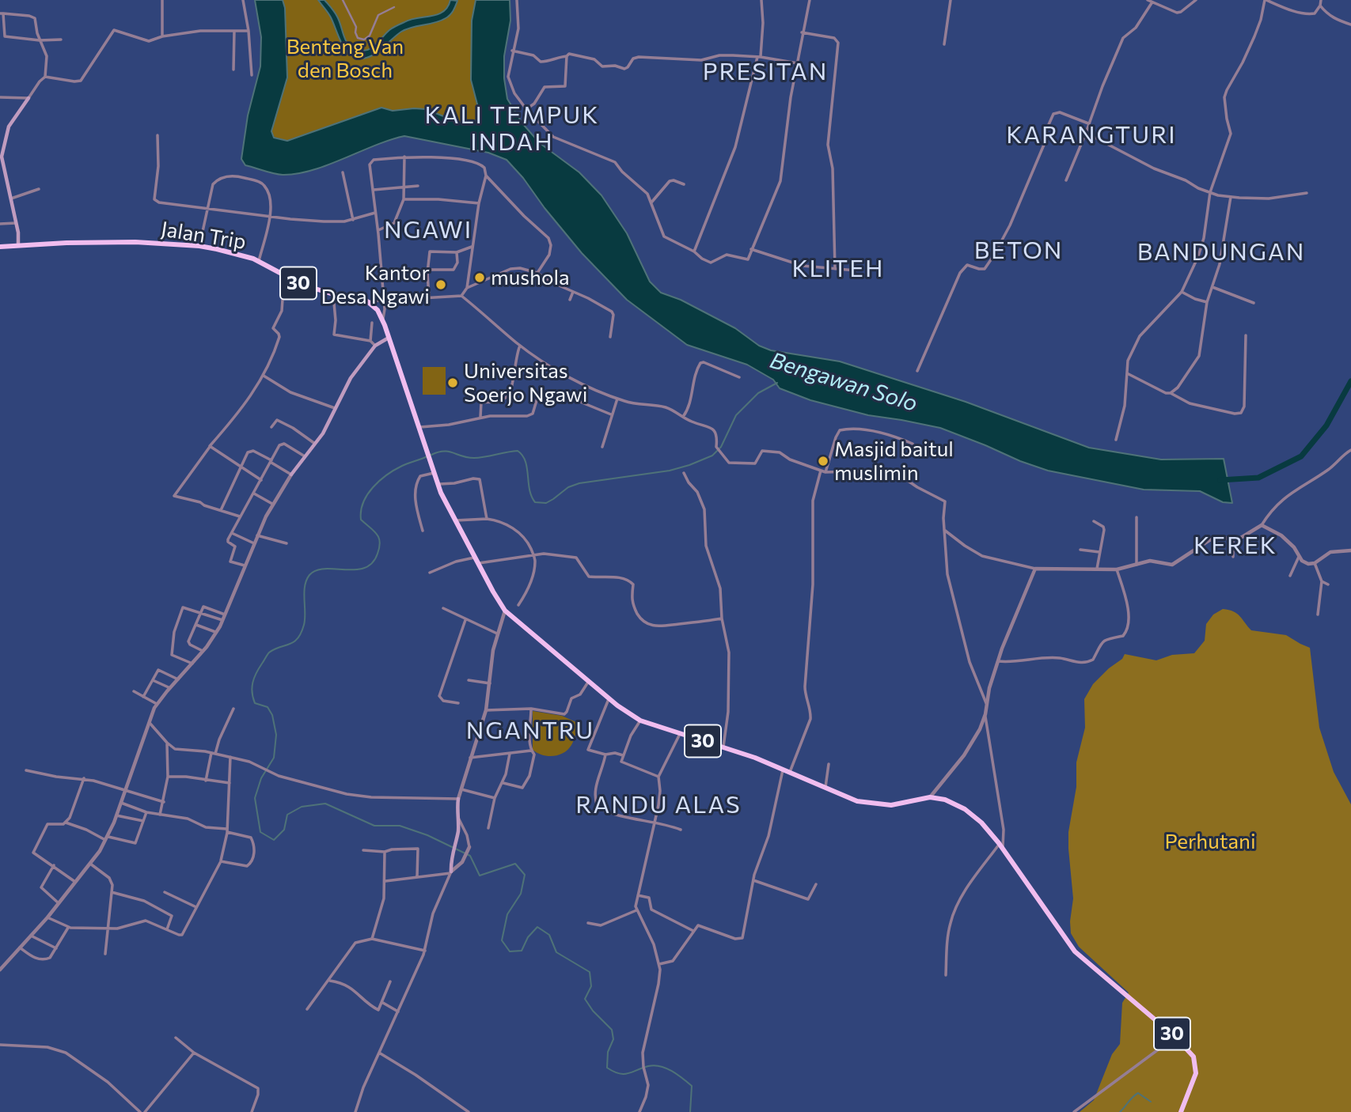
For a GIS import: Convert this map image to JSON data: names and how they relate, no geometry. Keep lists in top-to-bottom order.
{
  "streets": {
    "highway": ["Jalan Trip", "30"]
  },
  "crossings": [
    ["Jalan Trip", "30"]
  ],
  "districts": [
    "PRESITAN",
    "KALI TEMPUK INDAH",
    "KARANGTURI",
    "NGAWI",
    "BETON",
    "BANDUNGAN",
    "KLITEH",
    "KEREK",
    "NGANTRU",
    "RANDU ALAS"
  ],
  "water": ["Bengawan Solo"],
  "parks": ["Benteng Van den Bosch", "Perhutani"],
  "places": [
    "mushola",
    "Kantor Desa Ngawi",
    "Universitas Soerjo Ngawi",
    "Masjid baitul muslimin"
  ]
}
